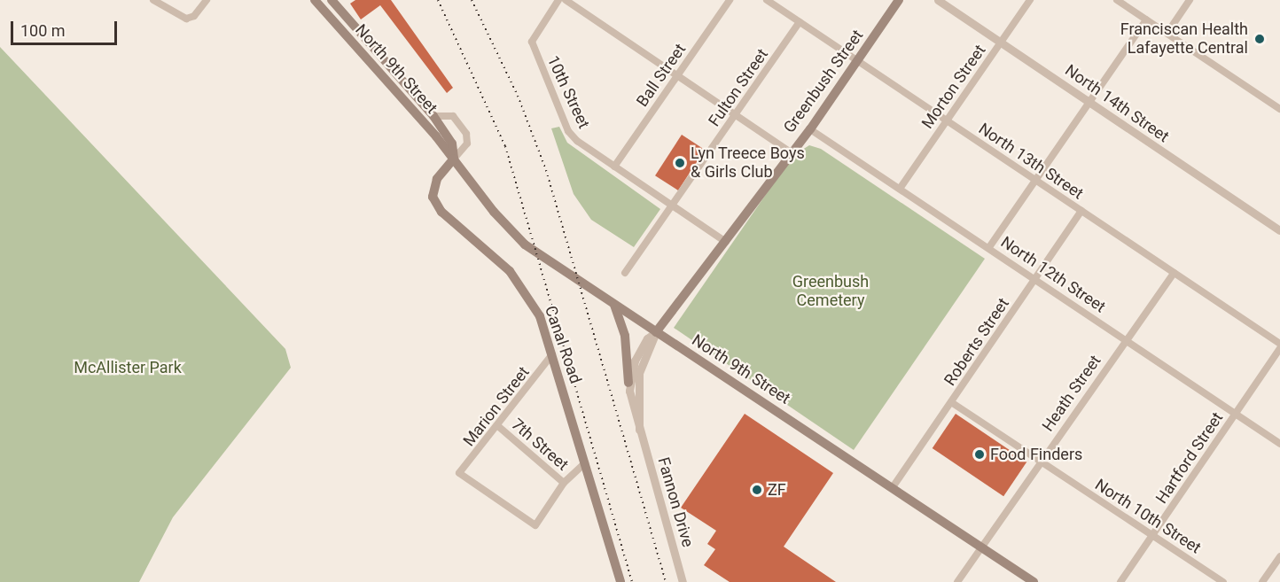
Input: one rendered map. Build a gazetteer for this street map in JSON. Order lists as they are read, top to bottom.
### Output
{
  "streets": {
    "main road": ["North 9th Street", "Greenbush Street", "Canal Road"],
    "street": [
      "Ball Street",
      "Morton Street",
      "Fulton Street",
      "10th Street",
      "North 14th Street",
      "North 13th Street",
      "North 12th Street",
      "Roberts Street",
      "Heath Street",
      "Marion Street",
      "7th Street",
      "Hartford Street",
      "Fannon Drive",
      "North 10th Street"
    ]
  },
  "crossings": [
    ["North 9th Street", "Greenbush Street"],
    ["North 9th Street", "Roberts Street"],
    ["North 9th Street", "Canal Road"],
    ["North 9th Street", "Heath Street"],
    ["North 9th Street", "Fannon Drive"],
    ["Ball Street", "10th Street"],
    ["Greenbush Street", "North 13th Street"],
    ["Greenbush Street", "North 12th Street"],
    ["Greenbush Street", "Fannon Drive"],
    ["Morton Street", "North 14th Street"],
    ["Morton Street", "North 13th Street"],
    ["Morton Street", "North 12th Street"],
    ["Fulton Street", "North 13th Street"],
    ["North 13th Street", "Roberts Street"],
    ["North 13th Street", "Heath Street"],
    ["North 12th Street", "Roberts Street"],
    ["North 12th Street", "Heath Street"],
    ["North 12th Street", "Hartford Street"],
    ["Roberts Street", "North 10th Street"],
    ["Canal Road", "Marion Street"],
    ["Heath Street", "North 10th Street"],
    ["Marion Street", "7th Street"],
    ["Hartford Street", "North 10th Street"]
  ],
  "parks": ["Greenbush Cemetery", "McAllister Park"],
  "places": [
    "Franciscan Health Lafayette Central",
    "Lyn Treece Boys & Girls Club",
    "Food Finders",
    "ZF"
  ],
  "scale_bar": "100 m"
}
